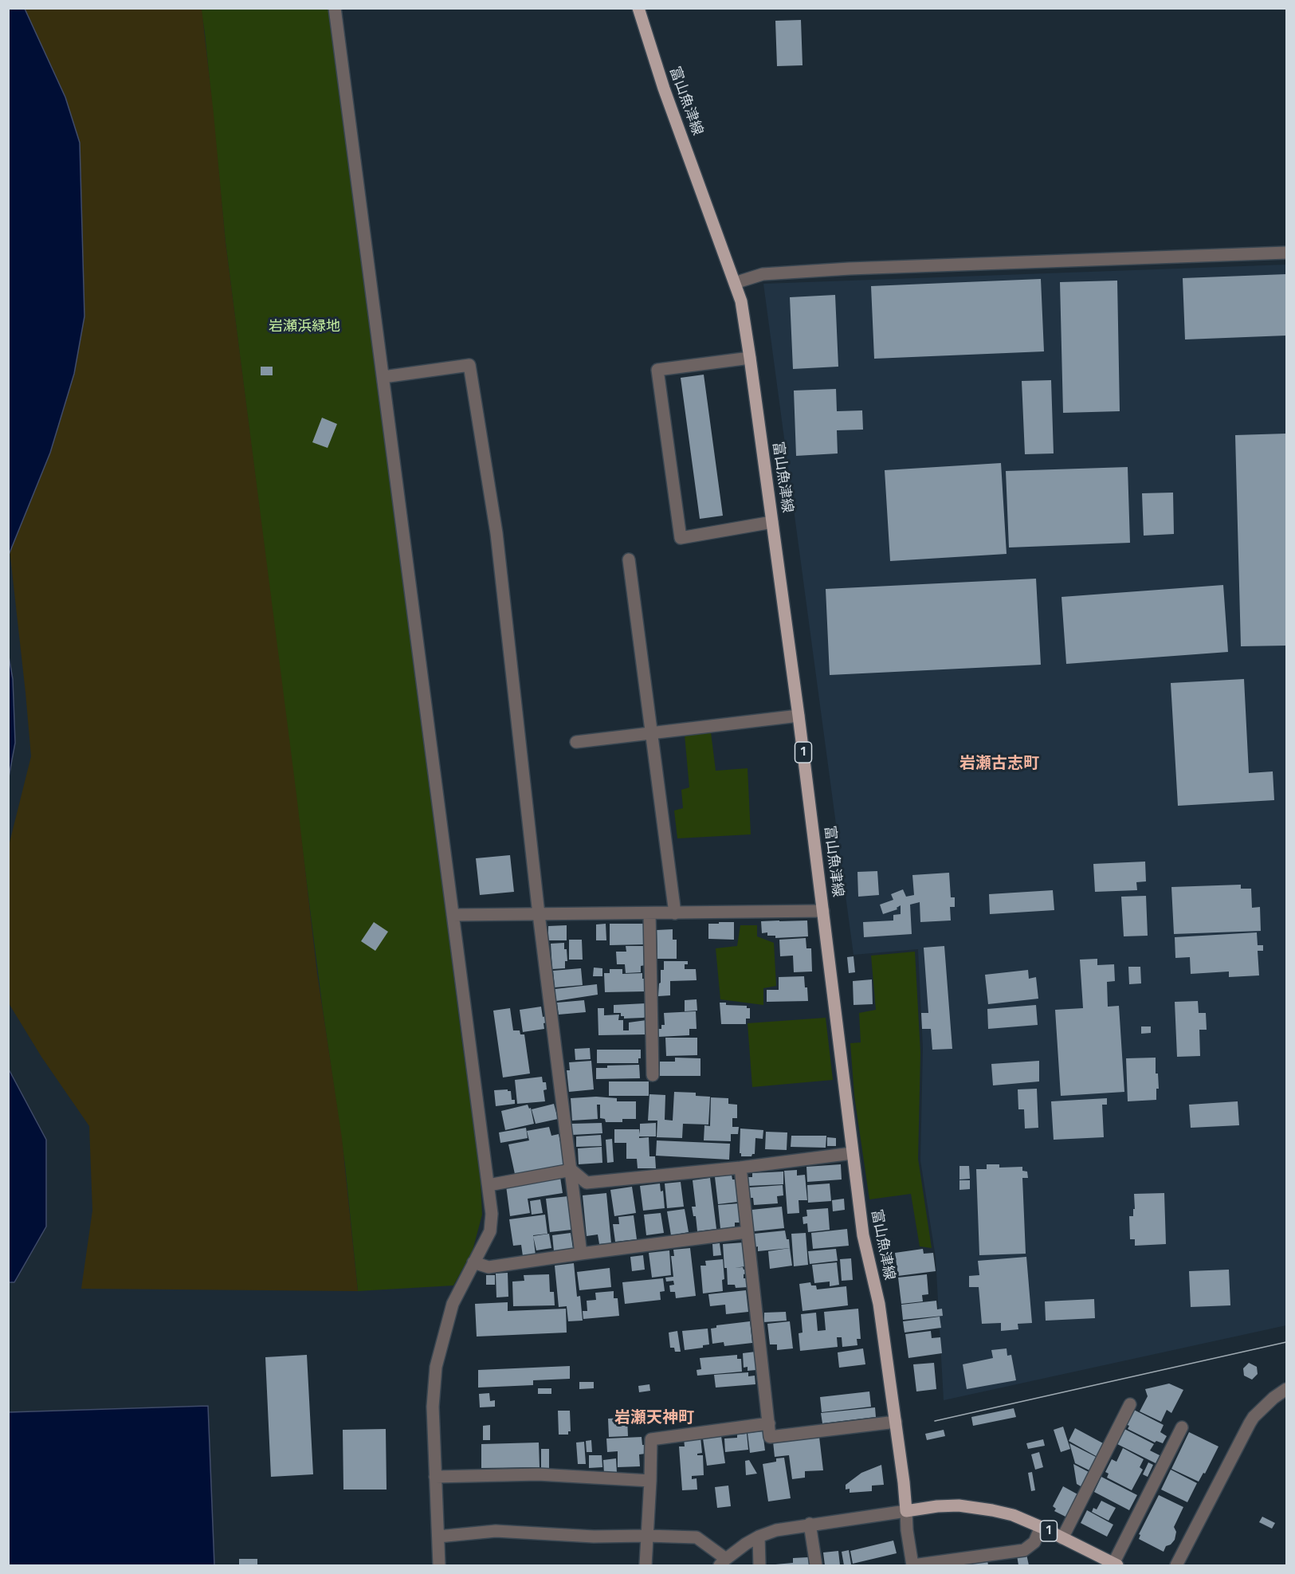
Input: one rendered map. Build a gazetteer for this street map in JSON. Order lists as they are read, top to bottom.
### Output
{
  "streets": {
    "main road": ["富山魚津線", "1"]
  },
  "crossings": [
    ["富山魚津線", "1"]
  ],
  "districts": ["岩瀬古志町", "岩瀬天神町"],
  "parks": ["岩瀬浜緑地"]
}
